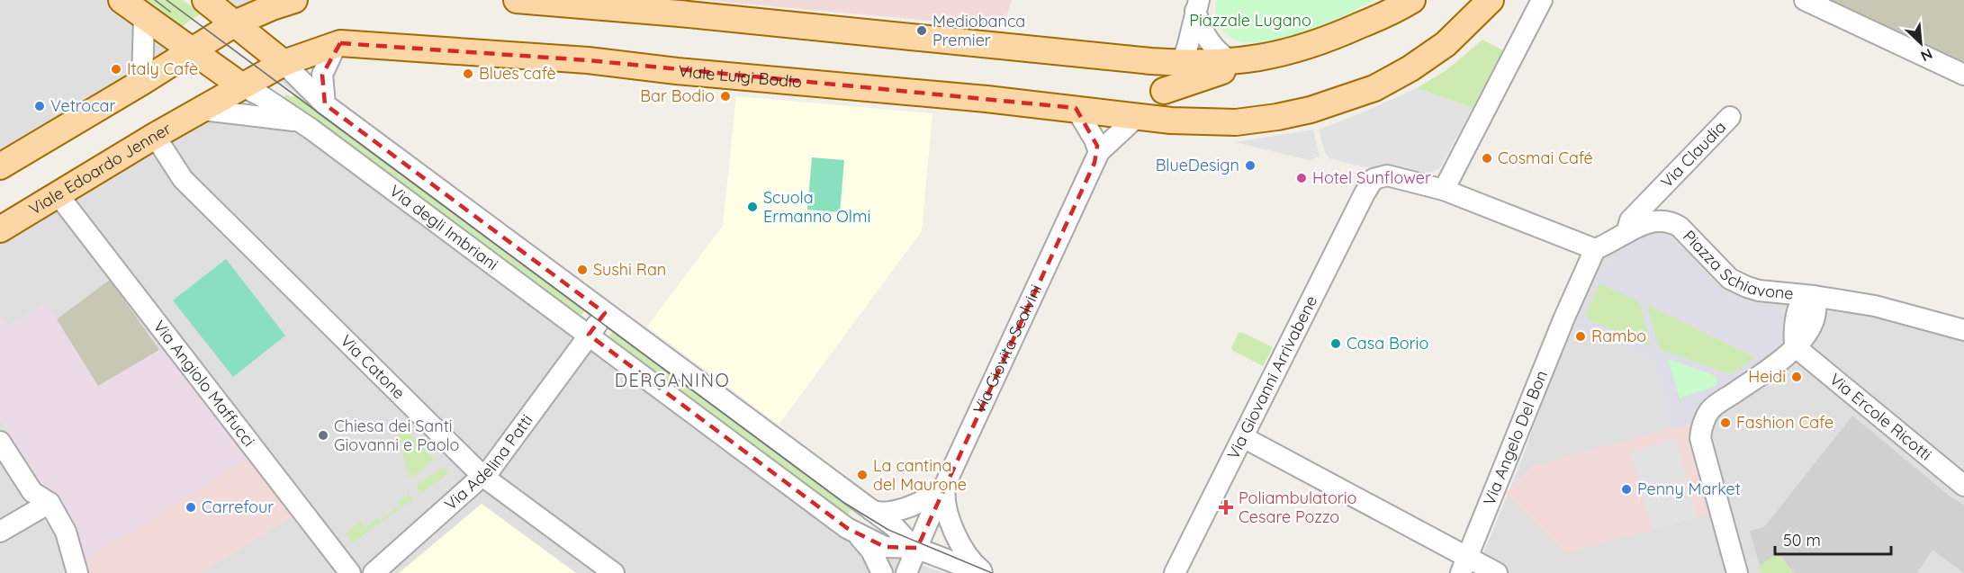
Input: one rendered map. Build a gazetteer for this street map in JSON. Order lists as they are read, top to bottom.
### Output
{
  "streets": {
    "main road": ["Viale Luigi Bodio", "Viale Edoardo Jenner"],
    "street": [
      "Via Claudia",
      "Via degli Imbriani",
      "Piazza Schiavone",
      "Via Giovita Scalvini",
      "Via Catone",
      "Via Giovanni Arrivabene",
      "Via Angiolo Maffucci",
      "Via Ercole Ricotti",
      "Via Angelo Del Bon",
      "Via Adelina Patti"
    ]
  },
  "crossings": [
    ["Viale Luigi Bodio", "Viale Edoardo Jenner"],
    ["Viale Luigi Bodio", "Via Giovita Scalvini"],
    ["Via Claudia", "Piazza Schiavone"],
    ["Viale Edoardo Jenner", "Via degli Imbriani"],
    ["Viale Edoardo Jenner", "Via Catone"],
    ["Viale Edoardo Jenner", "Via Angiolo Maffucci"],
    ["Via degli Imbriani", "Via Giovita Scalvini"],
    ["Via degli Imbriani", "Via Adelina Patti"],
    ["Piazza Schiavone", "Via Ercole Ricotti"],
    ["Piazza Schiavone", "Via Angelo Del Bon"],
    ["Via Catone", "Via Adelina Patti"]
  ],
  "districts": ["DERGANINO"],
  "parks": ["Piazzale Lugano"],
  "places": {
    "other": [
      "Mediobanca Premier",
      "Italy Cafè",
      "Blues cafè",
      "Bar Bodio",
      "Vetrocar",
      "Cosmai Café",
      "BlueDesign",
      "Hotel Sunflower",
      "Scuola Ermanno Olmi",
      "Sushi Ran",
      "Rambo",
      "Casa Borio",
      "Heidi",
      "Fashion Cafe",
      "Chiesa dei Santi Giovanni e Paolo",
      "La cantina del Maurone",
      "Penny Market",
      "Carrefour"
    ],
    "health": ["Poliambulatorio Cesare Pozzo"]
  },
  "scale_bar": "50 m",
  "north": "bottom right"
}
